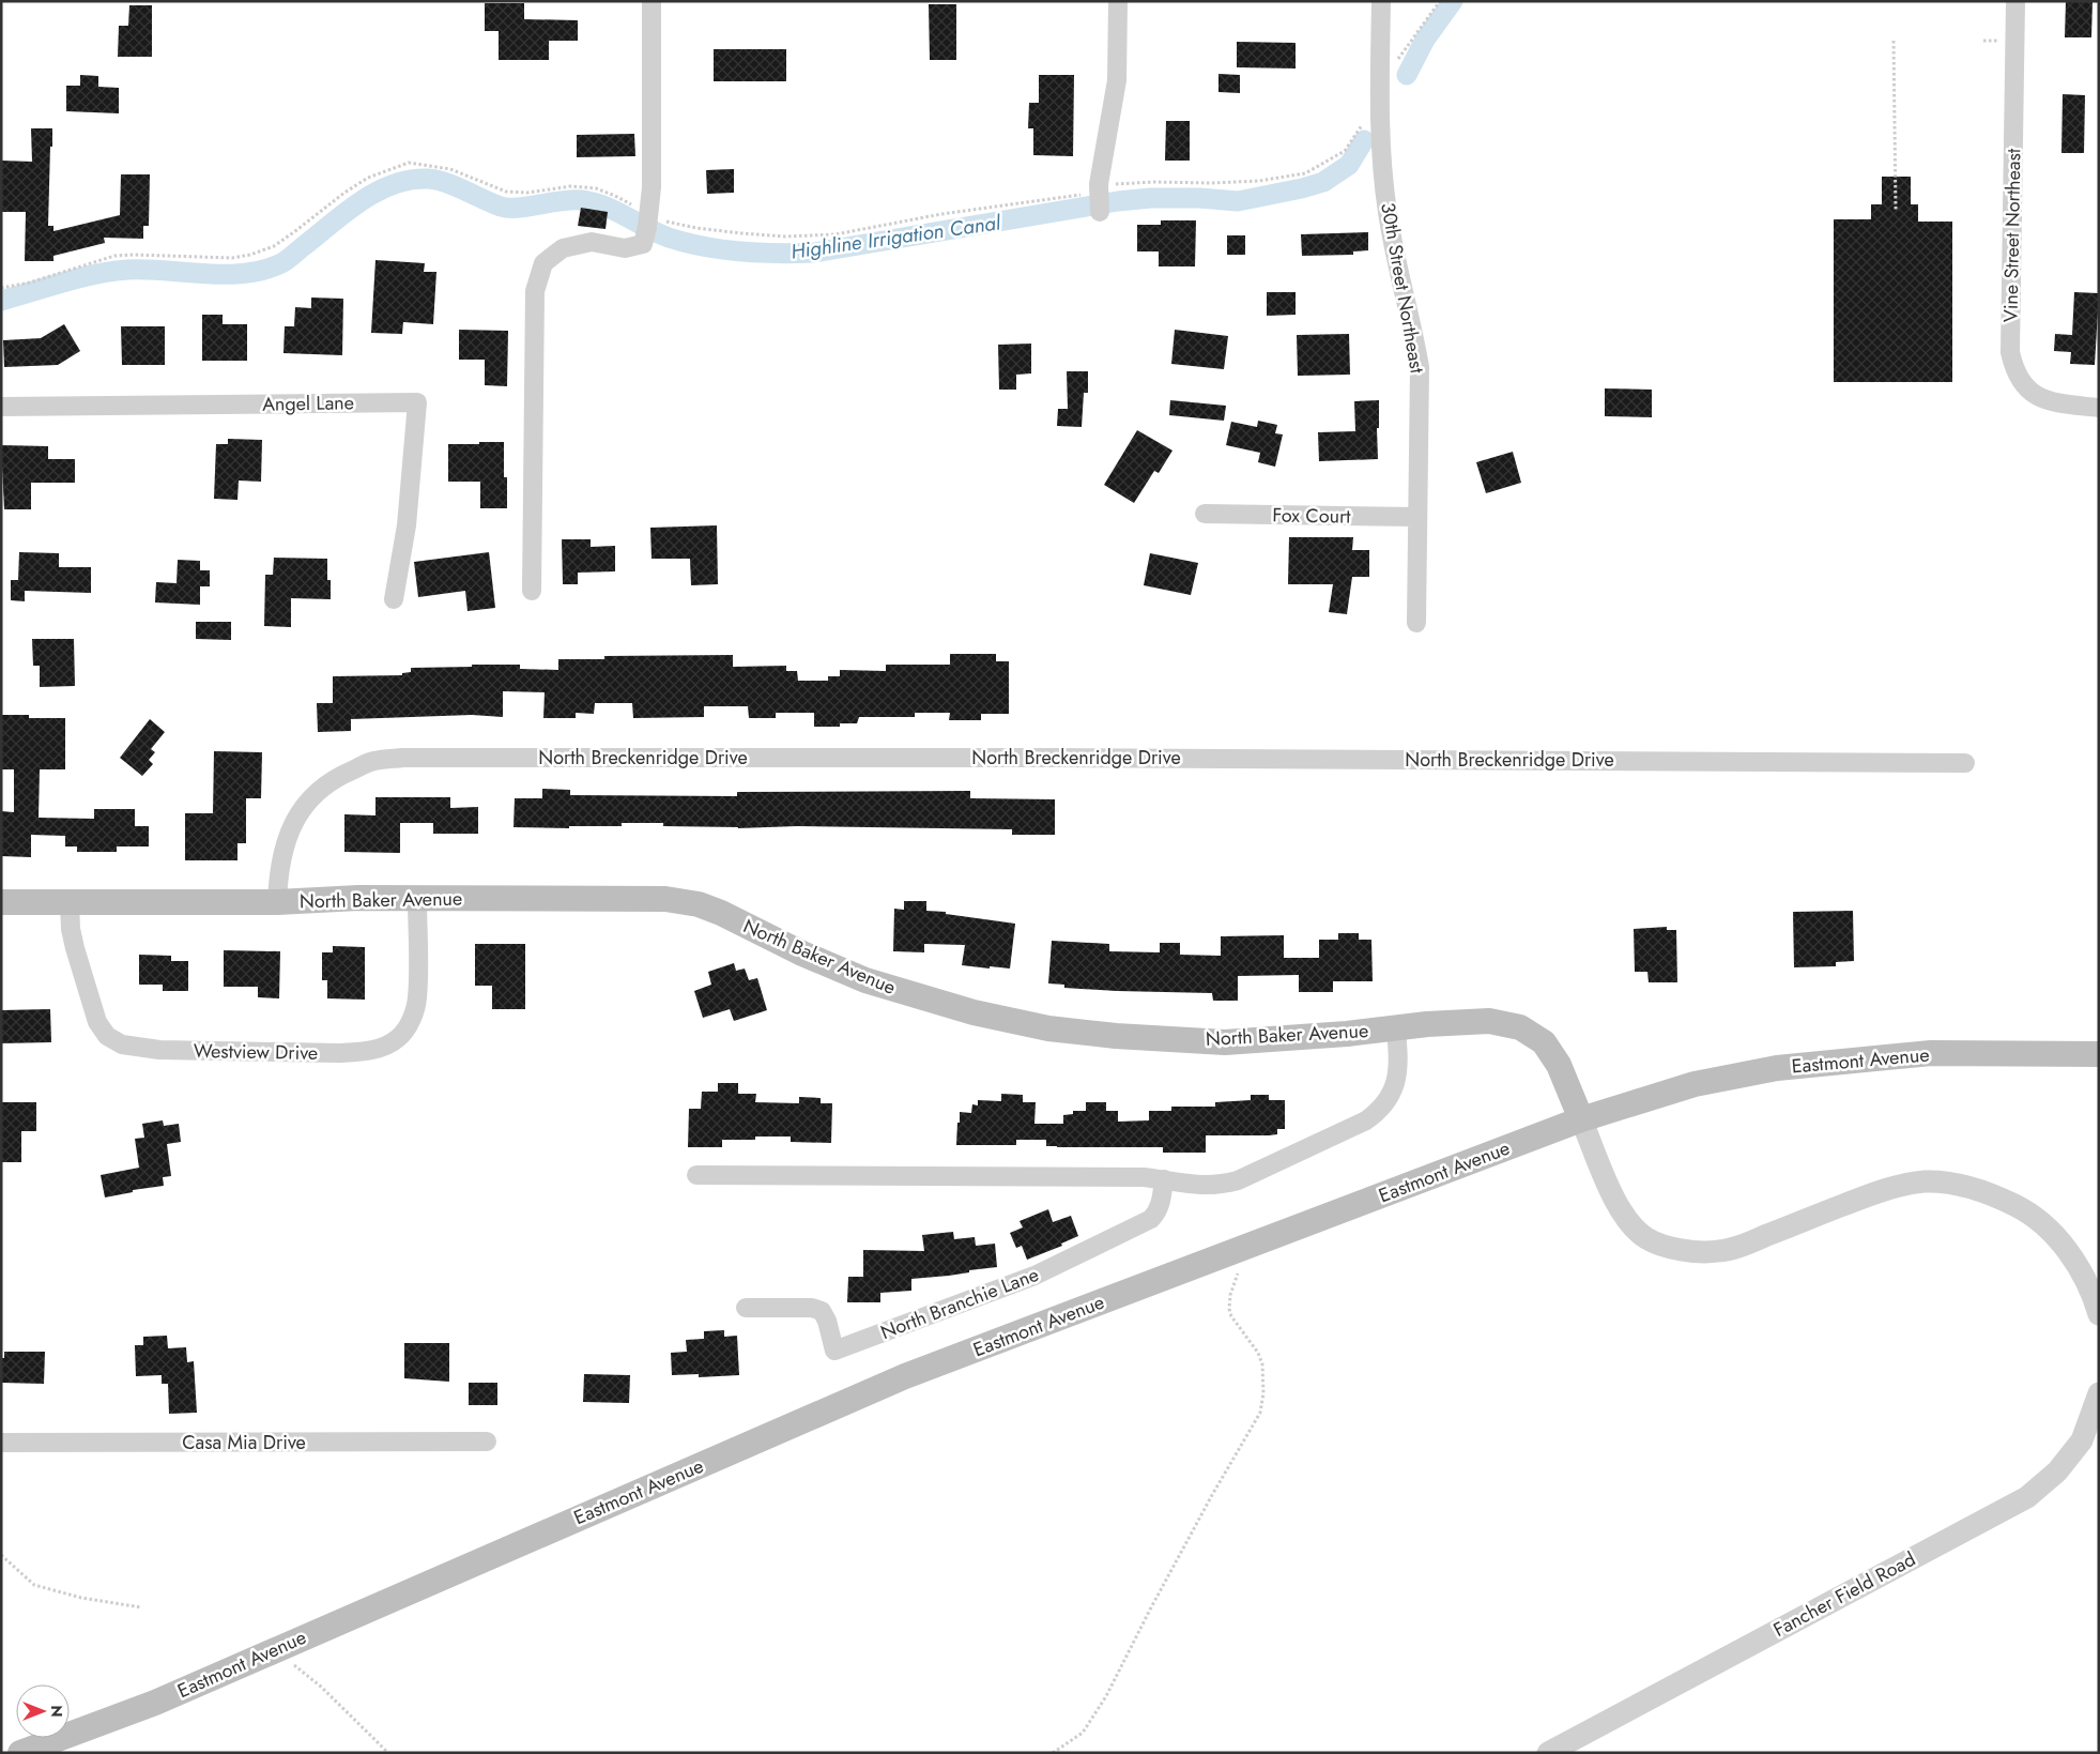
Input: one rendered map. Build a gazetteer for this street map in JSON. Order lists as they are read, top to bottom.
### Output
{
  "streets": {
    "main road": ["North Baker Avenue", "Eastmont Avenue"],
    "street": [
      "Vine Street Northeast",
      "30th Street Northeast",
      "Angel Lane",
      "Fox Court",
      "North Breckenridge Drive",
      "Westview Drive",
      "North Branchie Lane",
      "Casa Mia Drive",
      "Fancher Field Road"
    ]
  },
  "crossings": [
    ["30th Street Northeast", "Fox Court"],
    ["North Breckenridge Drive", "North Baker Avenue"],
    ["North Baker Avenue", "Westview Drive"],
    ["North Baker Avenue", "Eastmont Avenue"]
  ],
  "water": ["Highline Irrigation Canal"],
  "north": "right"
}
